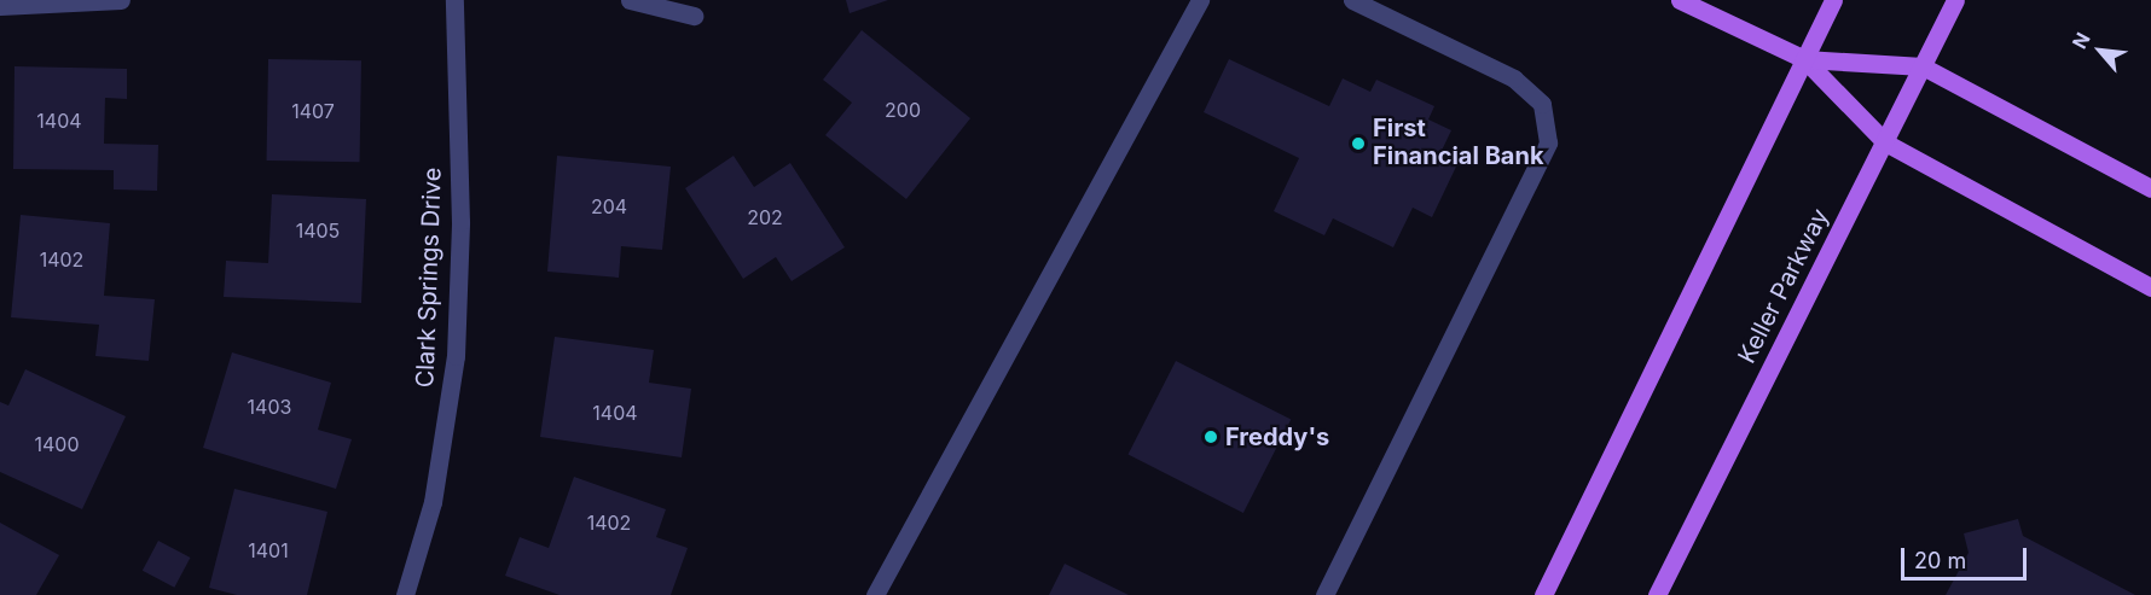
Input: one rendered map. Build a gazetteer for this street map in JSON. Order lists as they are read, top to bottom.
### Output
{
  "streets": {
    "main road": ["Keller Parkway"],
    "street": ["Clark Springs Drive"]
  },
  "places": ["First Financial Bank", "Freddy's"],
  "house_numbers": [
    "200",
    "1407",
    "1404",
    "204",
    "202",
    "1405",
    "1402",
    "1403",
    "1404",
    "1400",
    "1402",
    "1401"
  ],
  "scale_bar": "20 m",
  "north": "top left"
}
